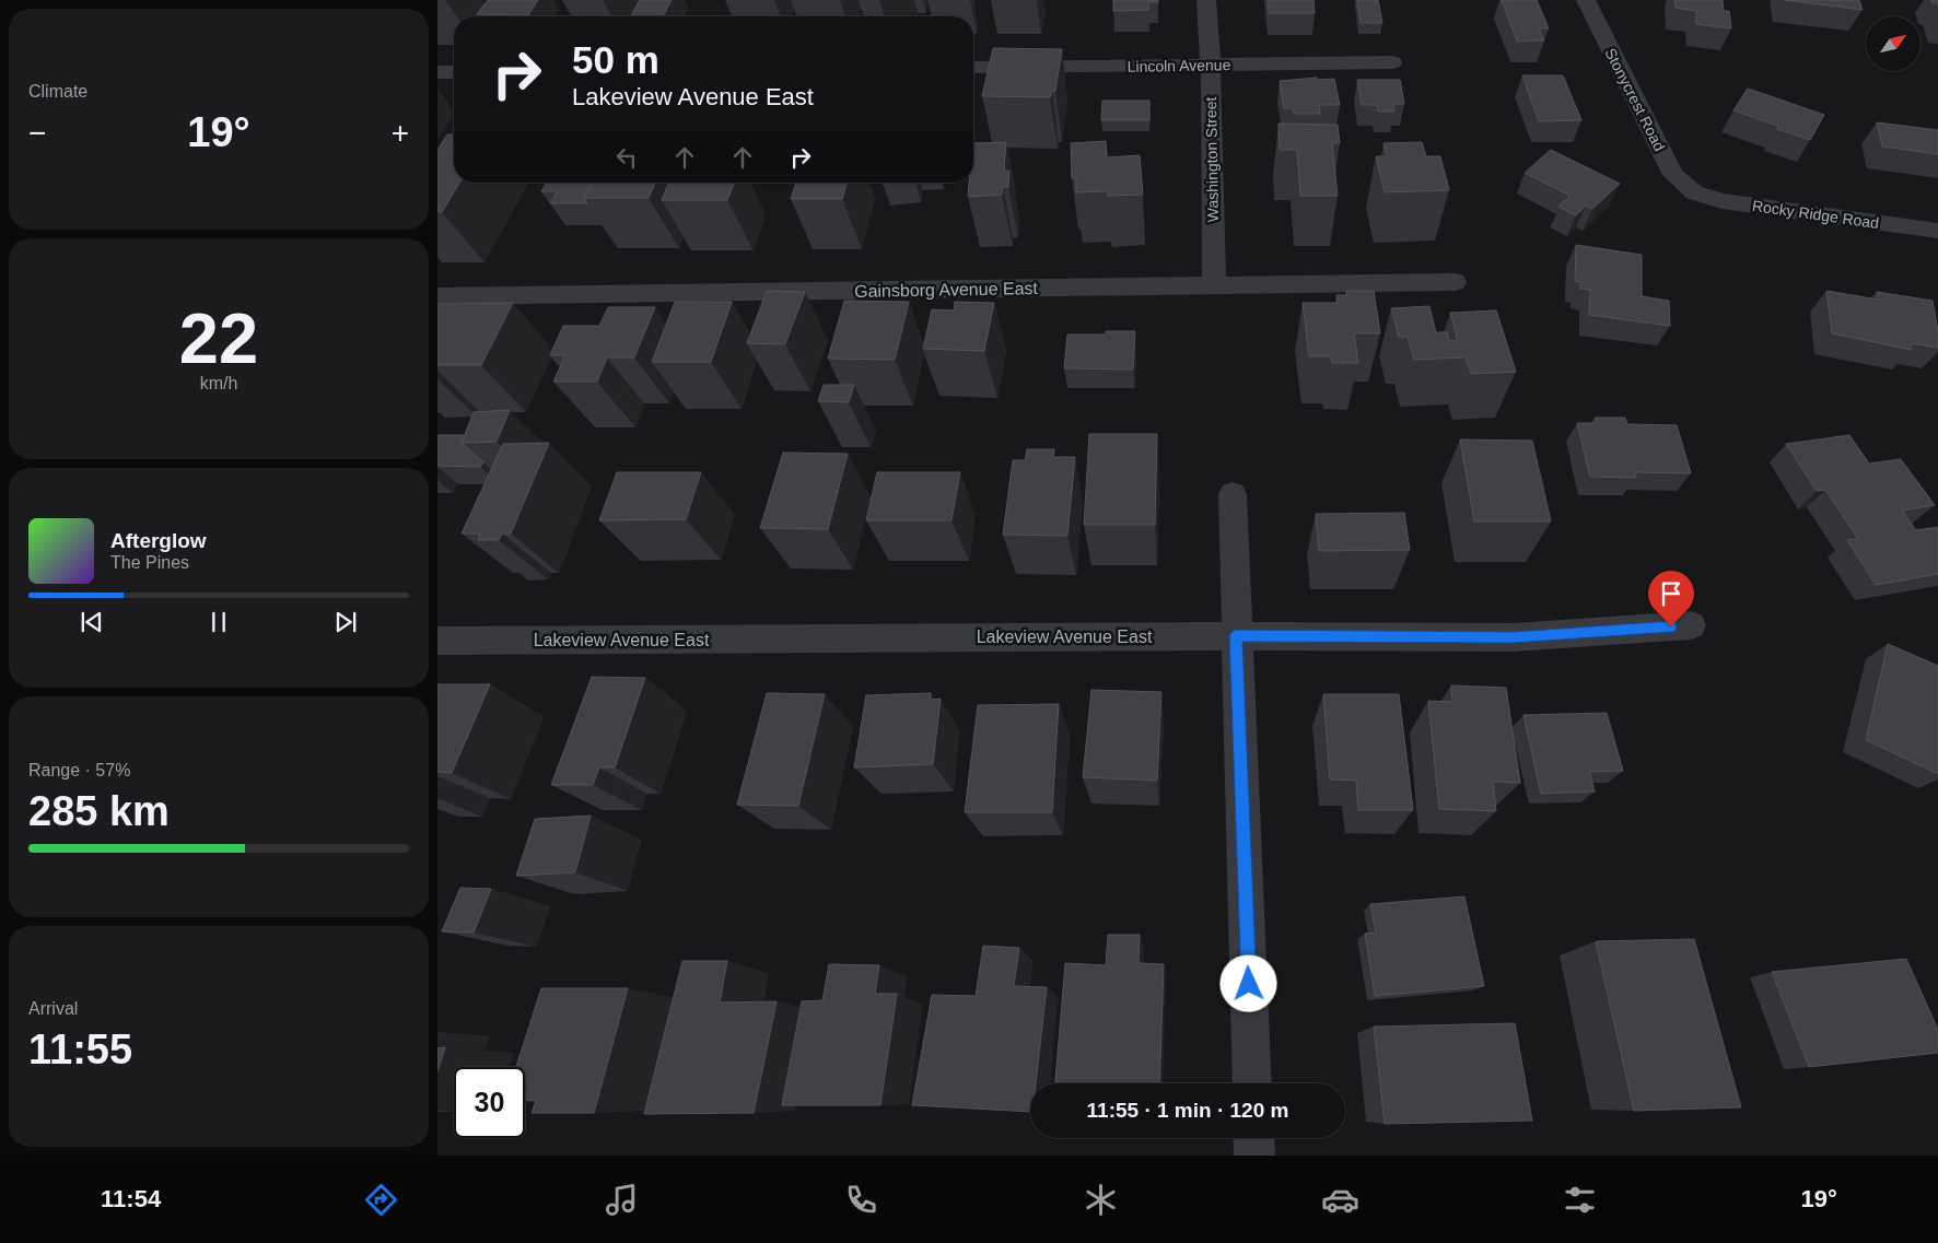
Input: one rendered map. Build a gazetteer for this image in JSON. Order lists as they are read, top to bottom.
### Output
{
  "streets": {
    "street": [
      "Lincoln Avenue",
      "Stonycrest Road",
      "Washington Street",
      "Rocky Ridge Road",
      "Gainsborg Avenue East",
      "Lakeview Avenue East"
    ]
  },
  "crossings": [
    ["Lincoln Avenue", "Washington Street"],
    ["Stonycrest Road", "Rocky Ridge Road"],
    ["Washington Street", "Gainsborg Avenue East"]
  ],
  "north": "top right",
  "page": {
    "tile": [
      "Climate",
      ["22", "km/h"],
      ["Range · 57%", "285 km"],
      ["Arrival", "11:55"]
    ],
    "turn": ["50 m", "Lakeview Avenue East"],
    "heat": ["−", "19°", "+"],
    "song": ["Afterglow", "The Pines"],
    "limit": "30",
    "trip": "11:55 · 1 min · 120 m",
    "tabs": ["11:54", "19°"]
  }
}
